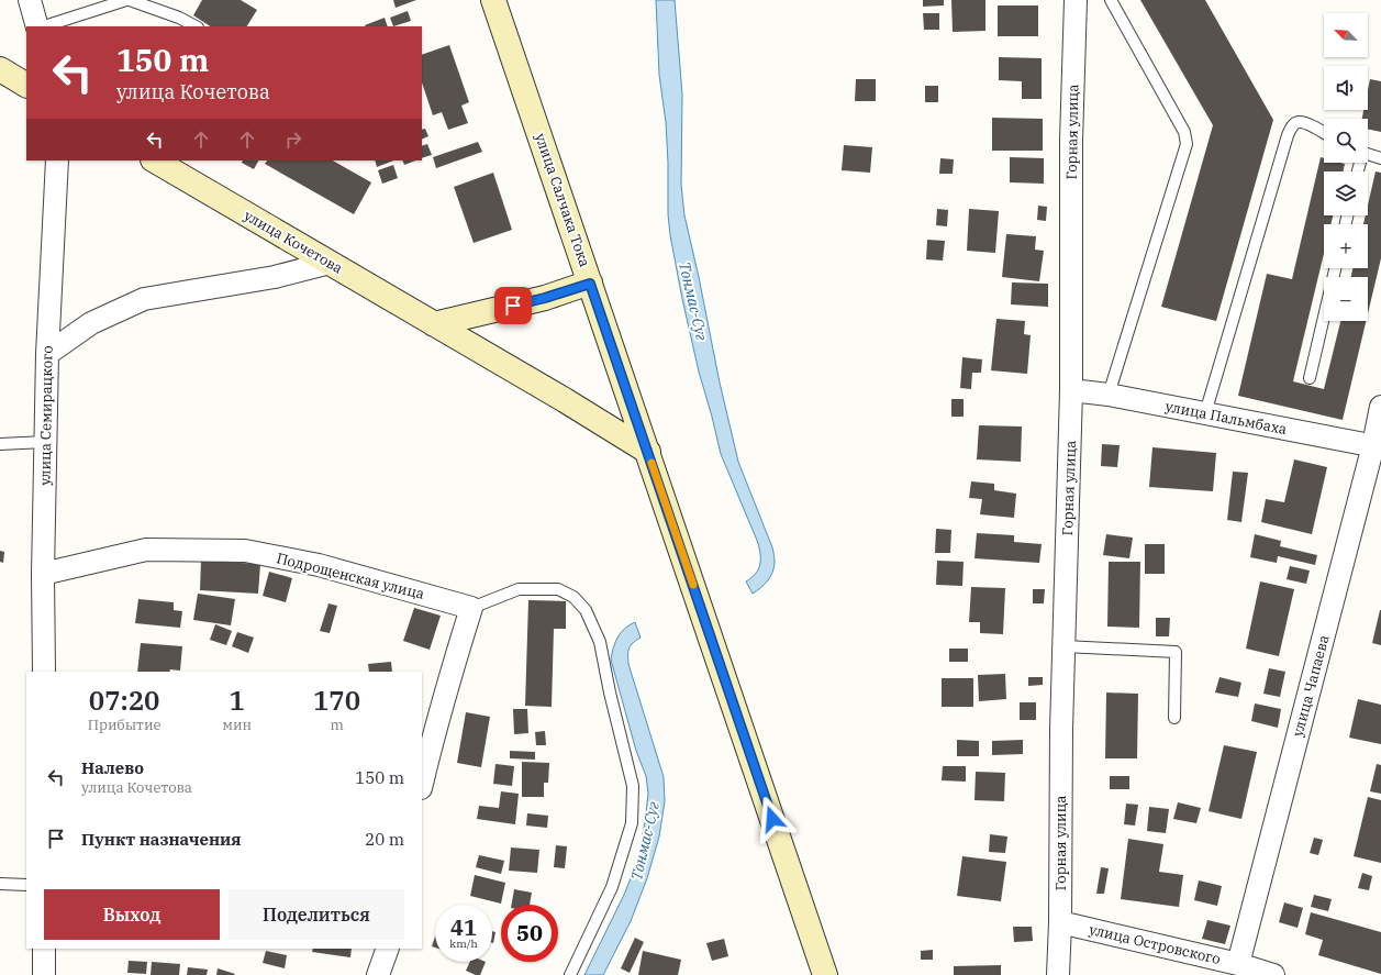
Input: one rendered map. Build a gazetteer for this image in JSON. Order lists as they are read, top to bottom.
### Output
{
  "streets": {
    "main road": ["улица Салчака Тока", "улица Кочетова"],
    "street": [
      "Горная улица",
      "улица Семирацкого",
      "улица Пальмбаха",
      "Подрощенская улица",
      "улица Чапаева",
      "улица Островского"
    ]
  },
  "crossings": [
    ["Горная улица", "улица Пальмбаха"],
    ["Горная улица", "улица Островского"],
    ["улица Салчака Тока", "улица Кочетова"],
    ["улица Семирацкого", "Подрощенская улица"],
    ["улица Пальмбаха", "улица Чапаева"],
    ["улица Чапаева", "улица Островского"]
  ],
  "water": ["Тонмас-Суг"],
  "north": "top left",
  "page": {
    "map_buttons": ["+", "−"],
    "turn": ["150 m", "улица Кочетова"],
    "eta": [
      "07:20",
      "Прибытие",
      "1",
      "мин",
      "170",
      "m"
    ],
    "list": [
      {
        "name": "Налево",
        "note": "улица Кочетова",
        "value": "150 m"
      },
      {
        "name": "Пункт назначения",
        "value": "20 m"
      }
    ],
    "buttons": ["Выход", "Поделиться"],
    "speed": "41 km/h",
    "limit": "50"
  }
}
